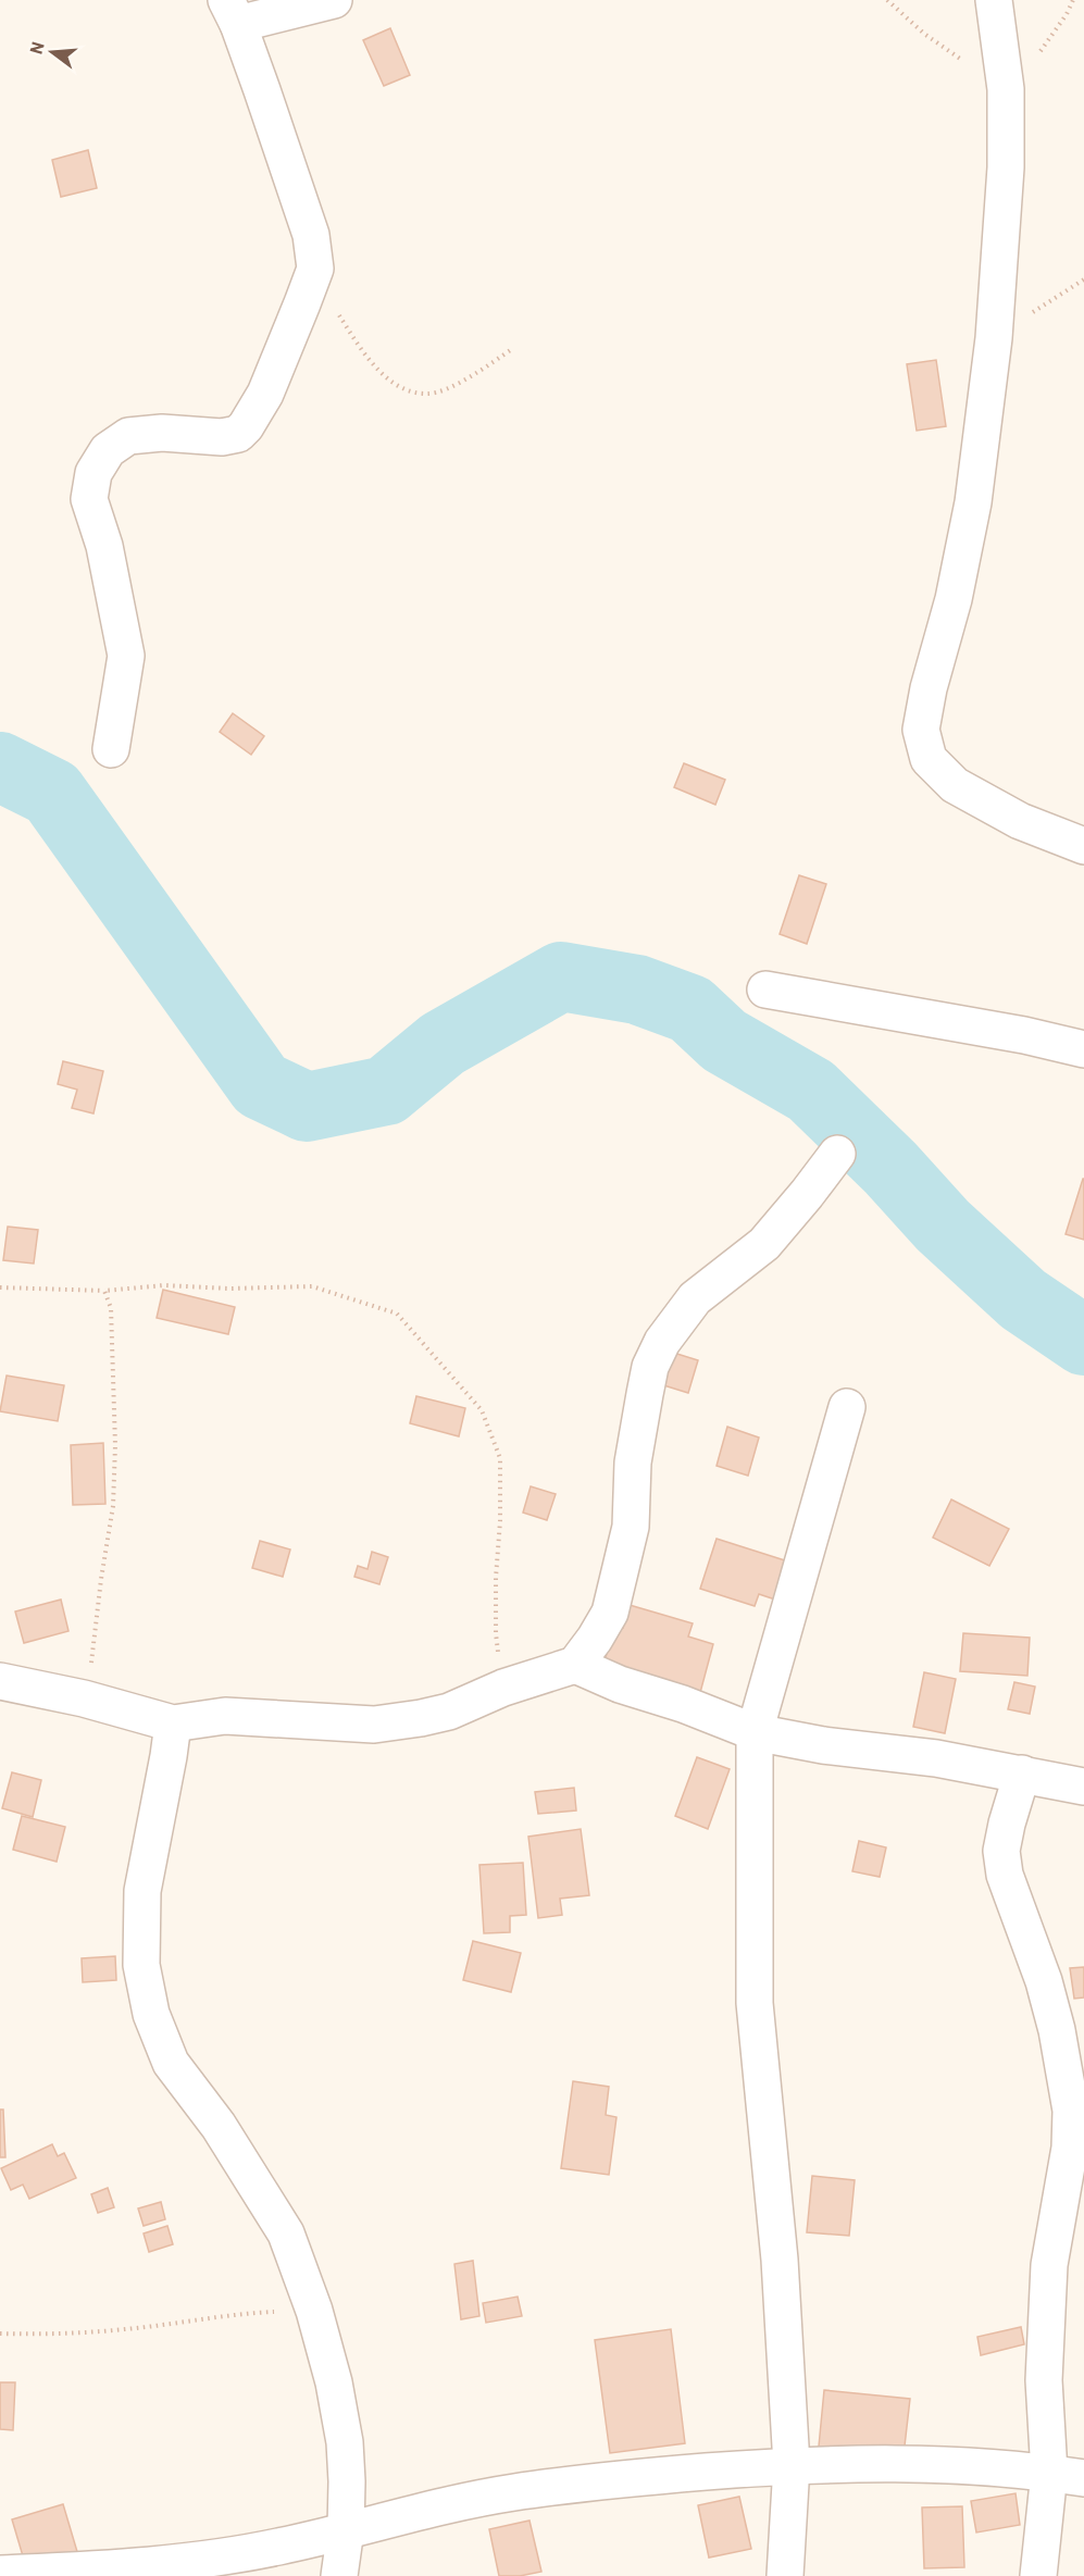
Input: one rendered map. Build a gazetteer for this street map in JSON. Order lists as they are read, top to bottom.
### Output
{
  "north": "left"
}
